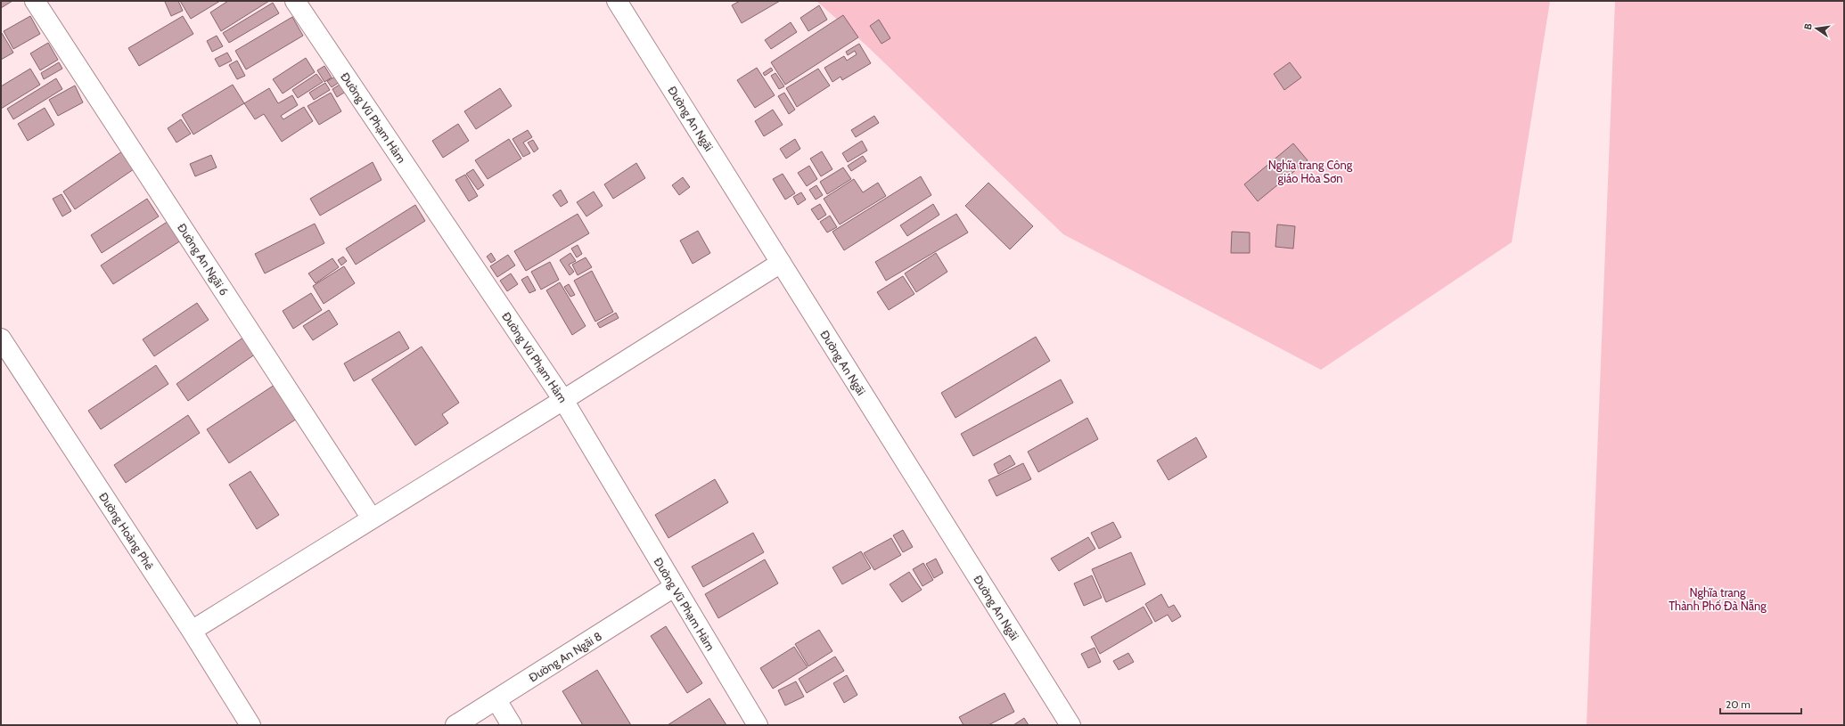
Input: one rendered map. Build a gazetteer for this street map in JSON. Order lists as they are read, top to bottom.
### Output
{
  "streets": {
    "street": [
      "Đường Vũ Phạm Hàm",
      "Đường An Ngãi",
      "Đường An Ngãi 6",
      "Đường Hoàng Phê",
      "Đường An Ngãi 8"
    ]
  },
  "crossings": [
    ["Đường Vũ Phạm Hàm", "Đường An Ngãi 8"]
  ],
  "parks": ["Nghĩa trang Công giáo Hòa Sơn", "Nghĩa trang Thành Phố Đà Nẵng"],
  "scale_bar": "20 m",
  "north": "left"
}
